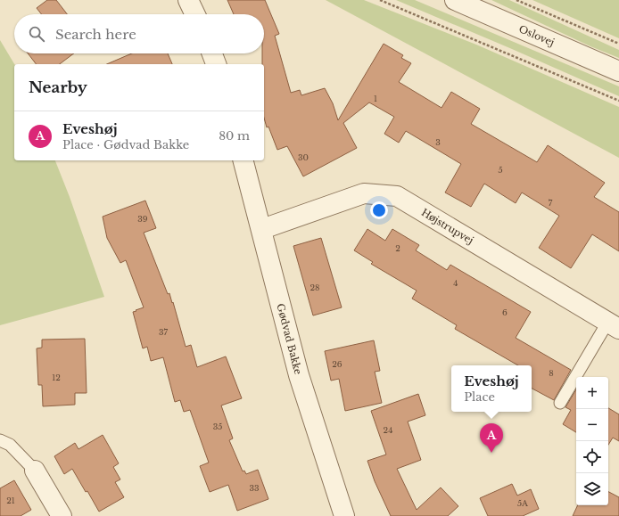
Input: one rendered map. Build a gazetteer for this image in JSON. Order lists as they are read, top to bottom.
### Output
{
  "streets": {
    "street": ["Oslovej", "Højstrupvej", "Gødvad Bakke"]
  },
  "crossings": [
    ["Højstrupvej", "Gødvad Bakke"]
  ],
  "house_numbers": [
    "1",
    "3",
    "30",
    "5",
    "7",
    "39",
    "2",
    "4",
    "28",
    "6",
    "37",
    "26",
    "8",
    "12",
    "35",
    "24",
    "33",
    "21",
    "5A"
  ],
  "page": {
    "search": "Search here",
    "heading": "Nearby",
    "list": [
      {
        "mark": "A",
        "name": "Eveshøj",
        "note": "Place · Gødvad Bakke",
        "value": "80 m"
      }
    ],
    "popup": ["Eveshøj", "Place"],
    "map_buttons": ["+", "−"],
    "pins": "A"
  }
}
